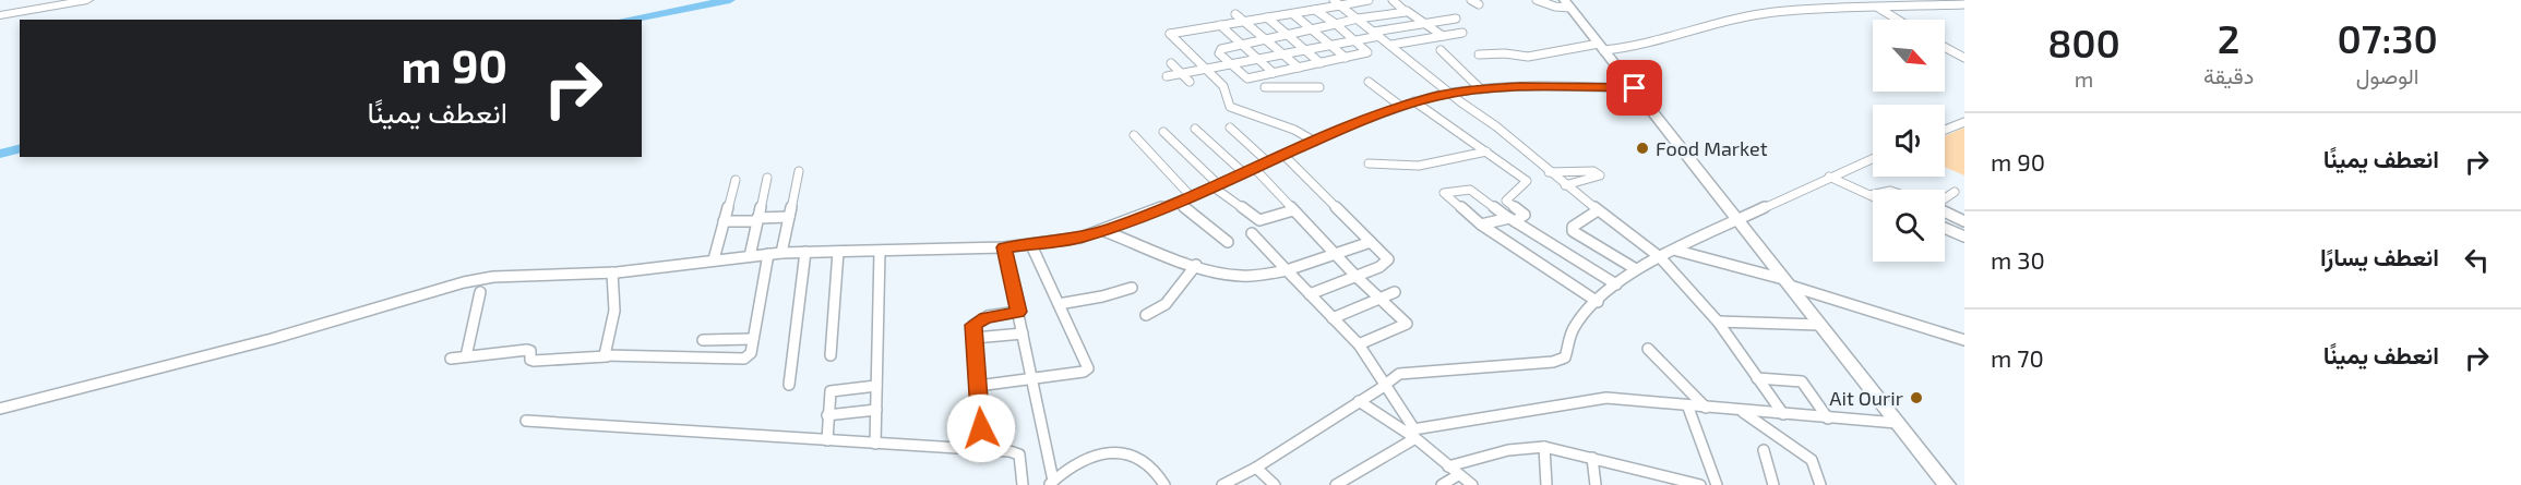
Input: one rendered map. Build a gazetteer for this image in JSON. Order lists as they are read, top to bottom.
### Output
{
  "places": ["Food Market", "Ait Ourir"],
  "north": "bottom right",
  "page": {
    "eta": [
      "07:30",
      "الوصول",
      "2",
      "دقيقة",
      "800",
      "m"
    ],
    "turn": ["90 m", "انعطف يمينًا"],
    "list": [
      {
        "name": "انعطف يمينًا",
        "value": "90 m"
      },
      {
        "name": "انعطف يسارًا",
        "value": "30 m"
      },
      {
        "name": "انعطف يمينًا",
        "value": "70 m"
      }
    ]
  }
}
